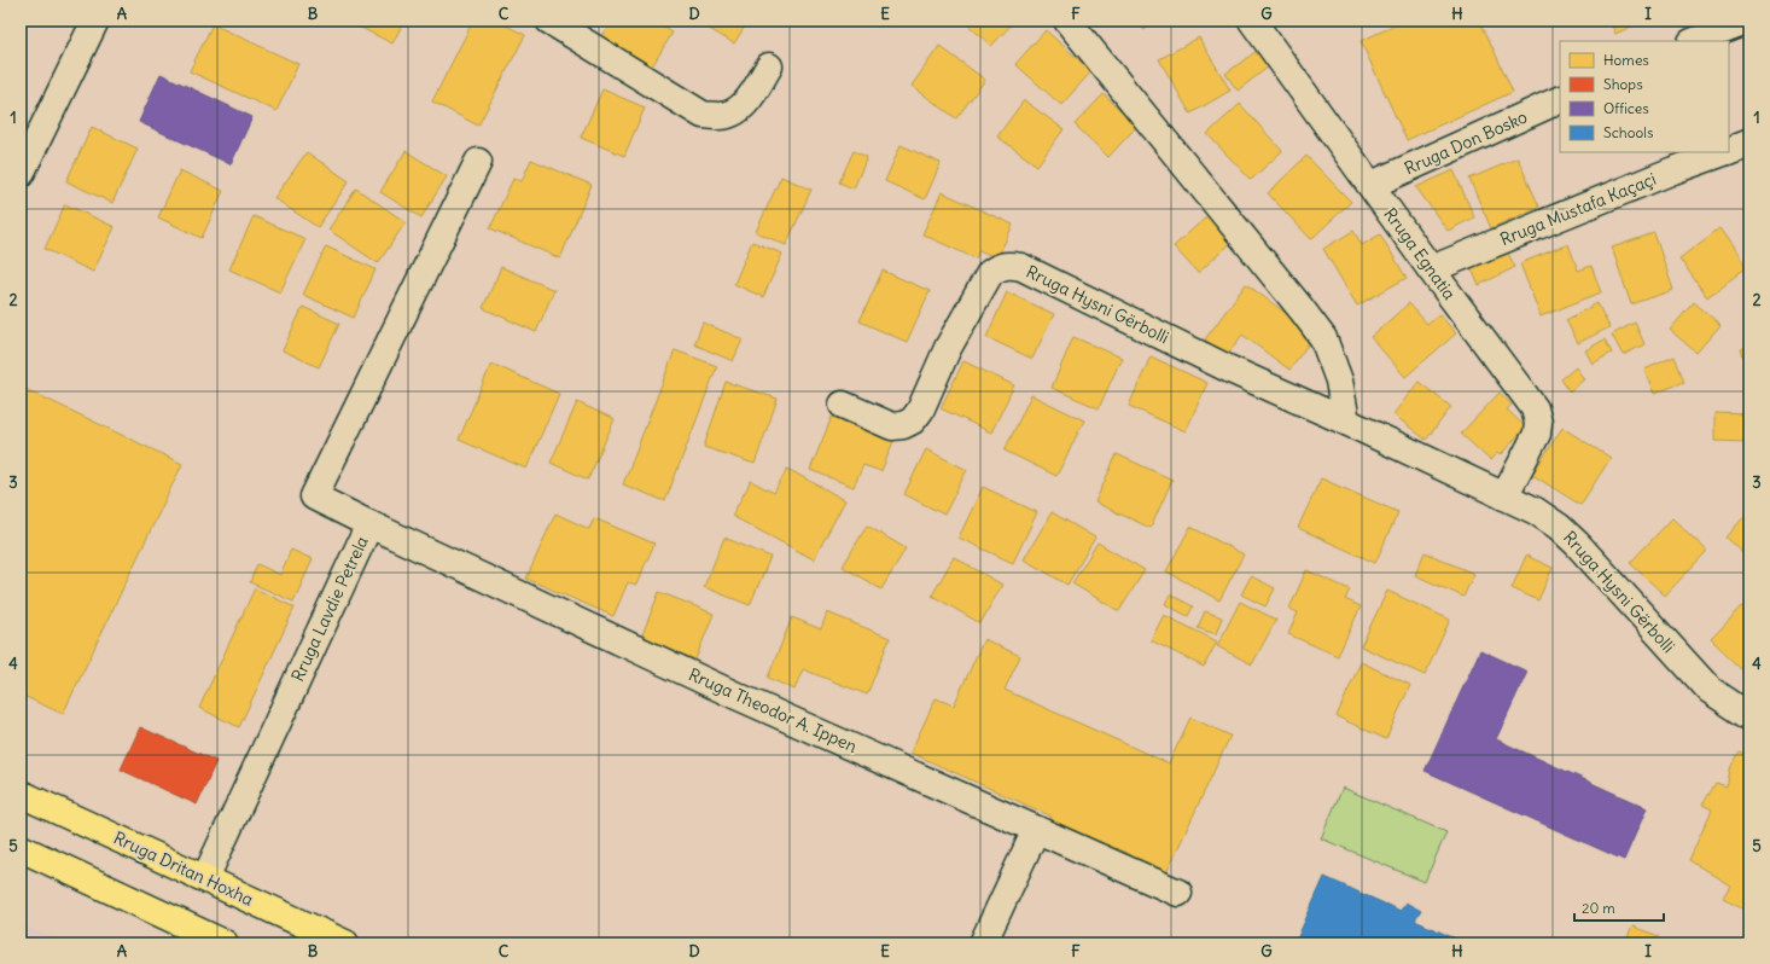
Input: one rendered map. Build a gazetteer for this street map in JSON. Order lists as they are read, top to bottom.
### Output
{
  "streets": {
    "main road": ["Rruga Dritan Hoxha"],
    "street": [
      "Rruga Don Bosko",
      "Rruga Mustafa Kaçaçi",
      "Rruga Egnatia",
      "Rruga Hysni Gërbolli",
      "Rruga Lavdie Petrela",
      "Rruga Theodor A. Ippen"
    ]
  },
  "crossings": [
    ["Rruga Don Bosko", "Rruga Egnatia"],
    ["Rruga Mustafa Kaçaçi", "Rruga Egnatia"],
    ["Rruga Egnatia", "Rruga Hysni Gërbolli"],
    ["Rruga Lavdie Petrela", "Rruga Theodor A. Ippen"],
    ["Rruga Lavdie Petrela", "Rruga Dritan Hoxha"]
  ],
  "legend": [
    "Homes",
    "Shops",
    "Offices",
    "Schools"
  ],
  "scale_bar": "20 m",
  "grid": {
    "columns": [
      "A",
      "B",
      "C",
      "D",
      "E",
      "F",
      "G",
      "H",
      "I"
    ],
    "rows": [
      "1",
      "2",
      "3",
      "4",
      "5"
    ]
  }
}
